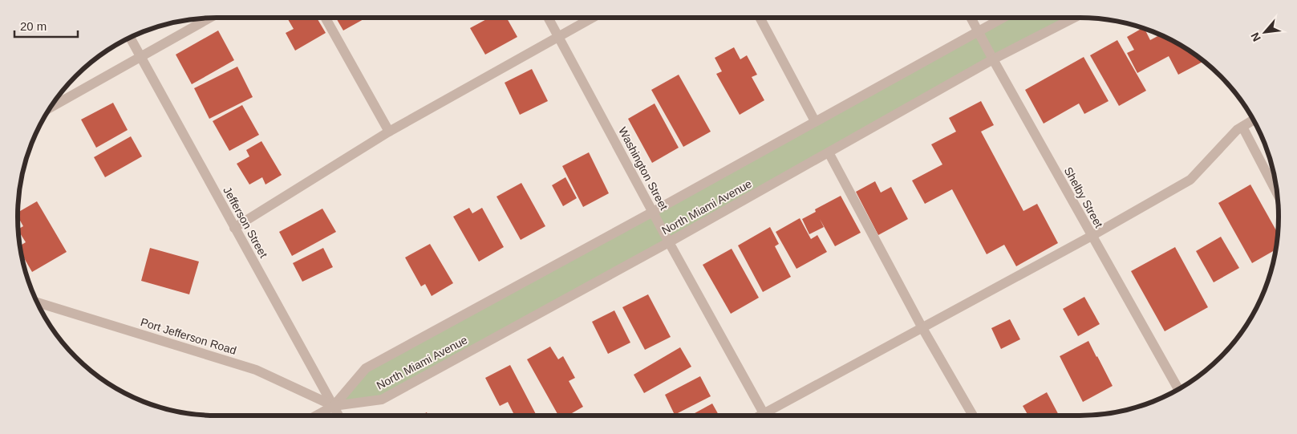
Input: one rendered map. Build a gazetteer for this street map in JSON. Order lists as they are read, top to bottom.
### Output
{
  "streets": {
    "street": [
      "Washington Street",
      "Shelby Street",
      "North Miami Avenue",
      "Jefferson Street",
      "Port Jefferson Road"
    ]
  },
  "crossings": [
    ["Washington Street", "North Miami Avenue"],
    ["Shelby Street", "North Miami Avenue"],
    ["North Miami Avenue", "Jefferson Street"],
    ["North Miami Avenue", "Port Jefferson Road"],
    ["Jefferson Street", "Port Jefferson Road"]
  ],
  "scale_bar": "20 m",
  "north": "bottom left"
}
